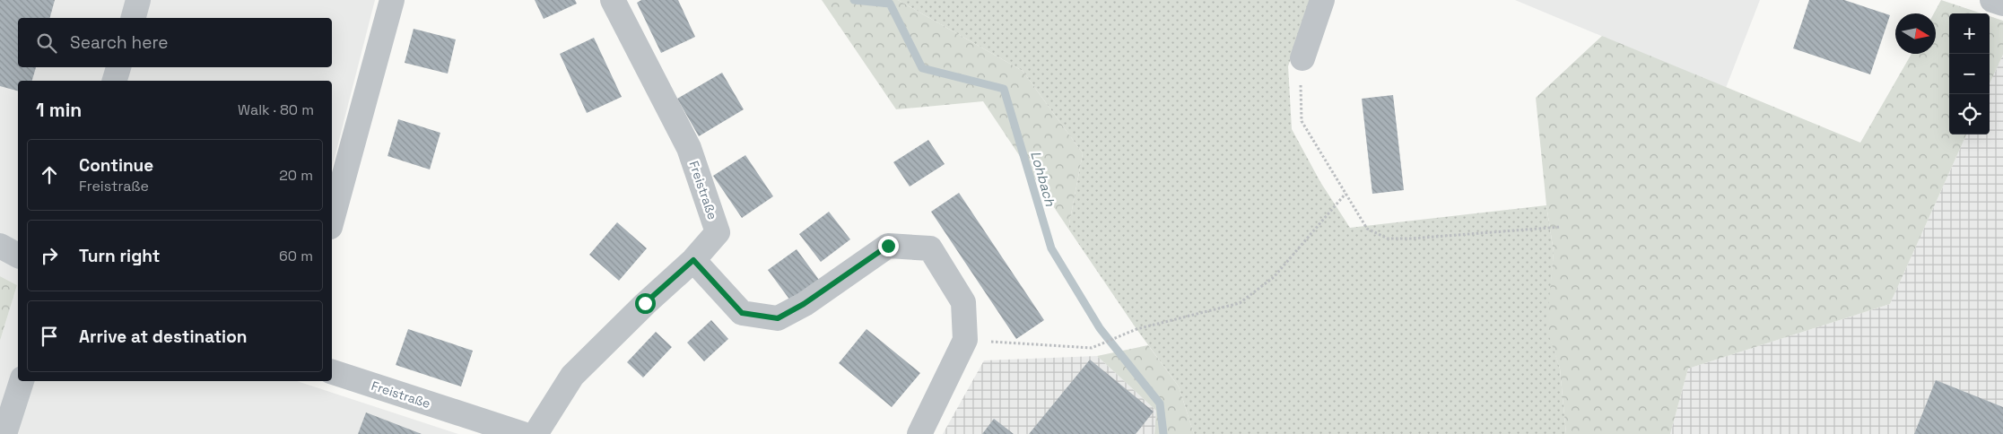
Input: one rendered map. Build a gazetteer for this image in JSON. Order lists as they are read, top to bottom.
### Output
{
  "streets": {
    "street": ["Freistraße"]
  },
  "water": ["Lohbach"],
  "north": "right",
  "page": {
    "map_buttons": ["+", "−"],
    "search": "Search here",
    "heading": ["1 min", "Walk · 80 m"],
    "list": [
      ["Continue", "Freistraße", "20 m"],
      ["Turn right", "60 m"],
      "Arrive at destination"
    ]
  }
}
